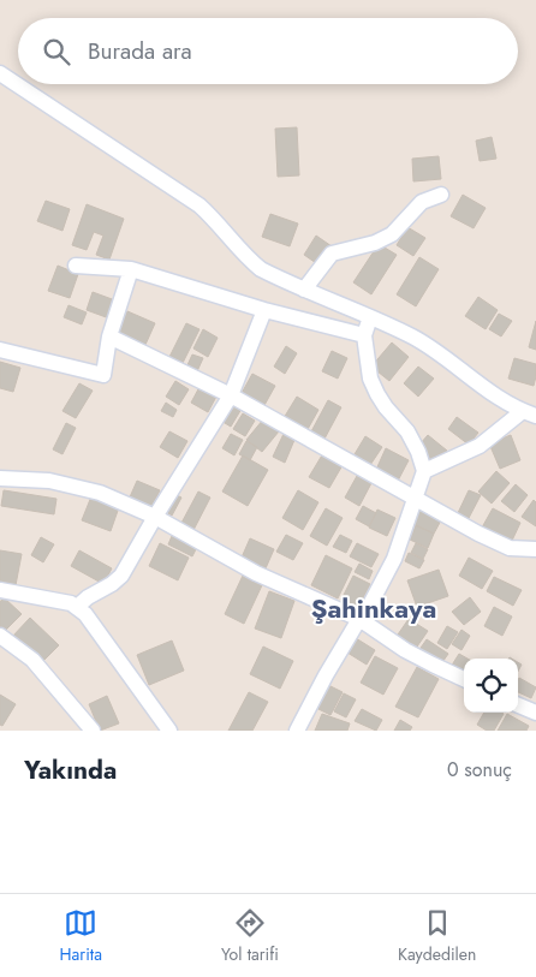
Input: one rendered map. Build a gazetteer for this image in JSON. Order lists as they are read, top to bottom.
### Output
{
  "districts": ["Şahinkaya"],
  "page": {
    "search": "Burada ara",
    "heading": ["Yakında", "0 sonuç"],
    "nav": ["Harita", "Yol tarifi", "Kaydedilen"]
  }
}
